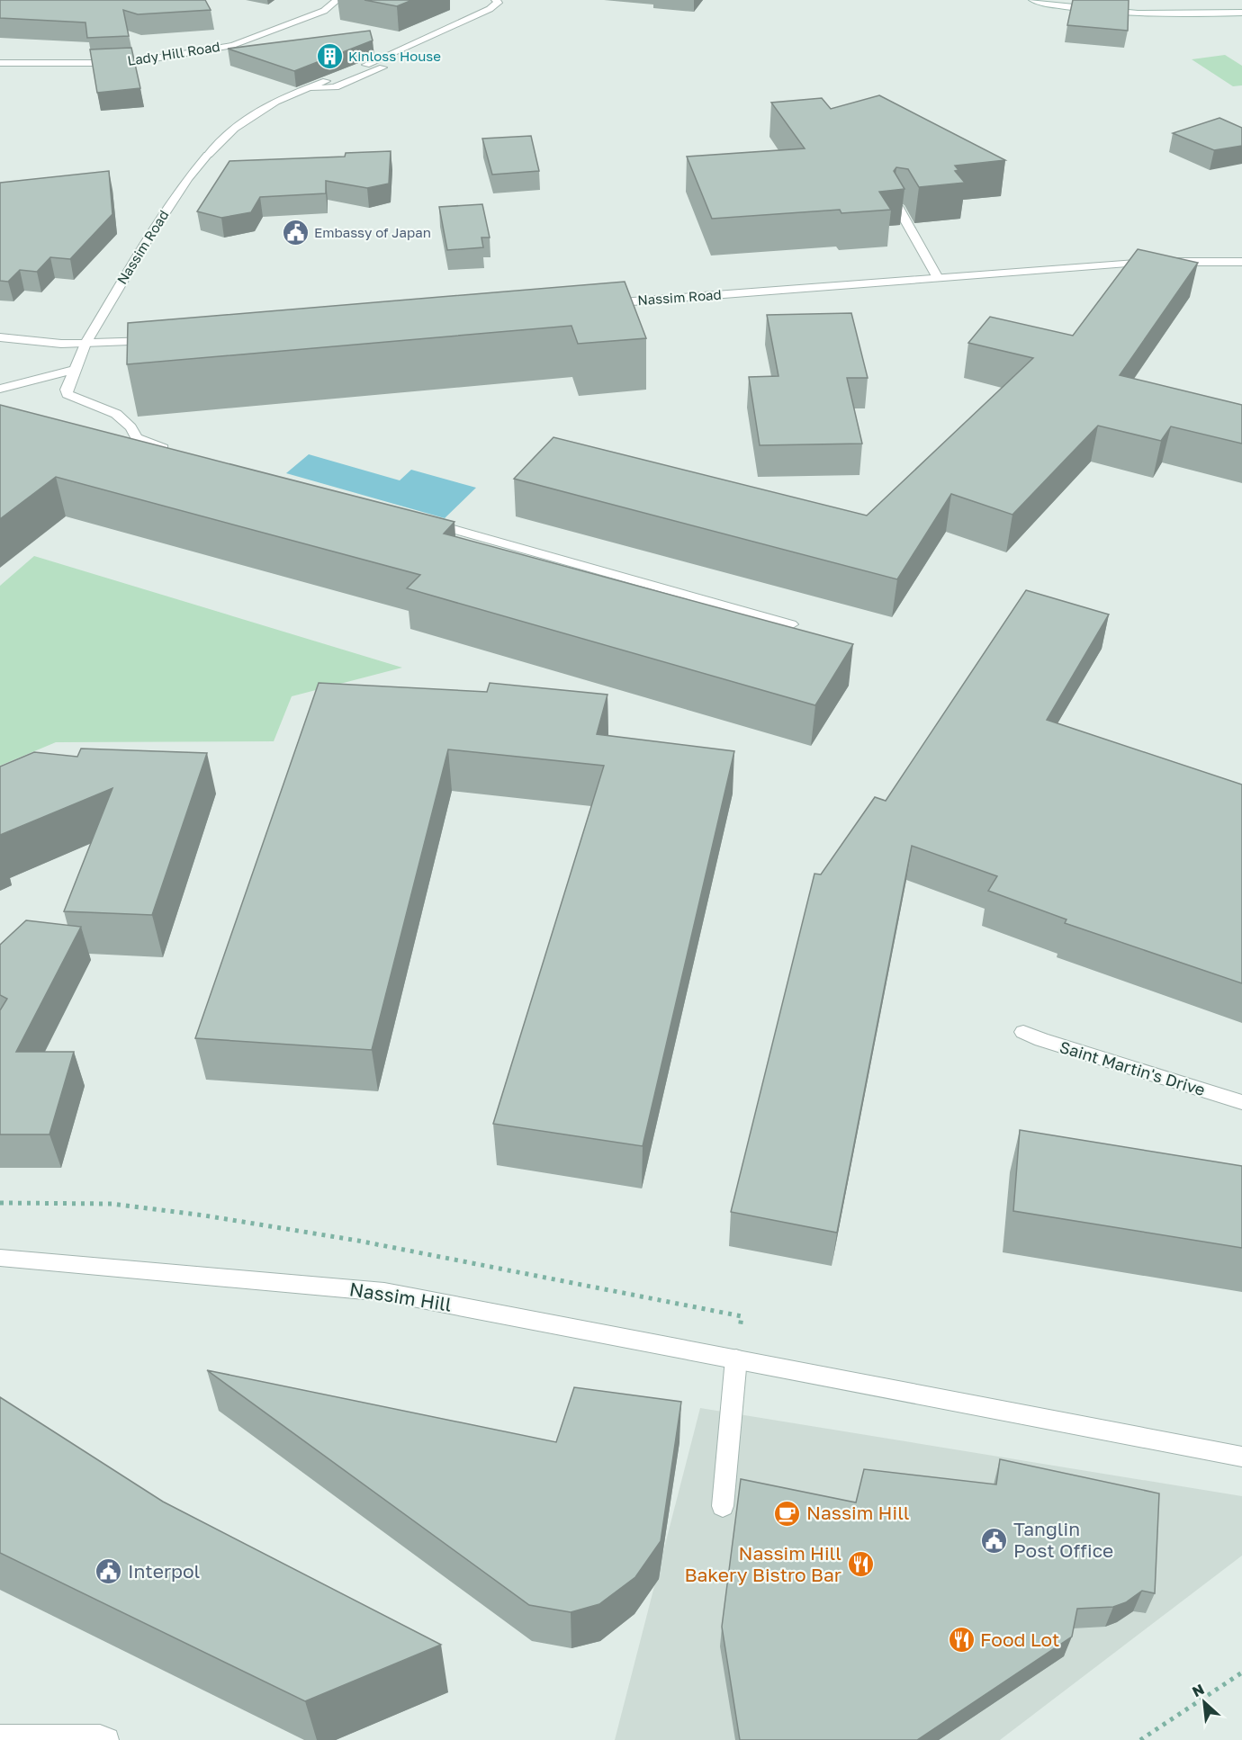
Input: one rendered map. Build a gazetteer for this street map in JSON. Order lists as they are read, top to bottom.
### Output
{
  "streets": {
    "street": [
      "Lady Hill Road",
      "Nassim Road",
      "Saint Martin's Drive",
      "Nassim Hill"
    ]
  },
  "places": {
    "building": ["Kinloss House"],
    "public building": ["Embassy of Japan", "Tanglin Post Office", "Interpol"],
    "cafe": ["Nassim Hill"],
    "restaurant": ["Nassim Hill Bakery Bistro Bar", "Food Lot"]
  },
  "north": "top left"
}
